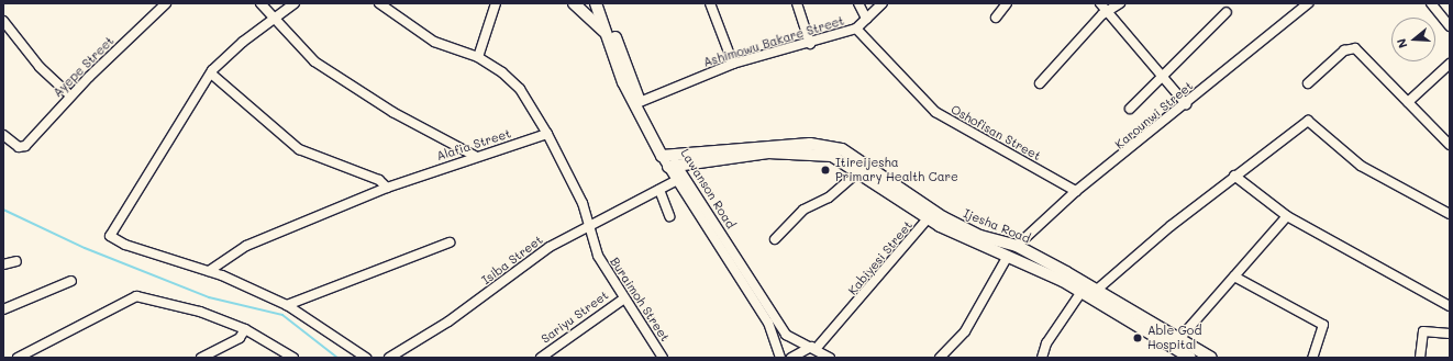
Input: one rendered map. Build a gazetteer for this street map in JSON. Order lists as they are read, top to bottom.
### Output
{
  "streets": {
    "main road": ["Lawanson Road", "Ijesha Road"],
    "street": [
      "Ashimowu Bakare Street",
      "Ayepe Street",
      "Karounwi Street",
      "Oshofisan Street",
      "Alafia Street",
      "Kabiyesi Street",
      "Isiba Street",
      "Buraimoh Street",
      "Sariyu Street"
    ]
  },
  "crossings": [
    ["Ashimowu Bakare Street", "Oshofisan Street"],
    ["Ashimowu Bakare Street", "Lawanson Road"],
    ["Karounwi Street", "Oshofisan Street"],
    ["Karounwi Street", "Ijesha Road"],
    ["Alafia Street", "Buraimoh Street"],
    ["Lawanson Road", "Ijesha Road"],
    ["Lawanson Road", "Kabiyesi Street"],
    ["Ijesha Road", "Kabiyesi Street"],
    ["Isiba Street", "Buraimoh Street"],
    ["Buraimoh Street", "Sariyu Street"]
  ],
  "places": ["Itireijesha Primary Health Care", "Able God Hospital"],
  "north": "left"
}
